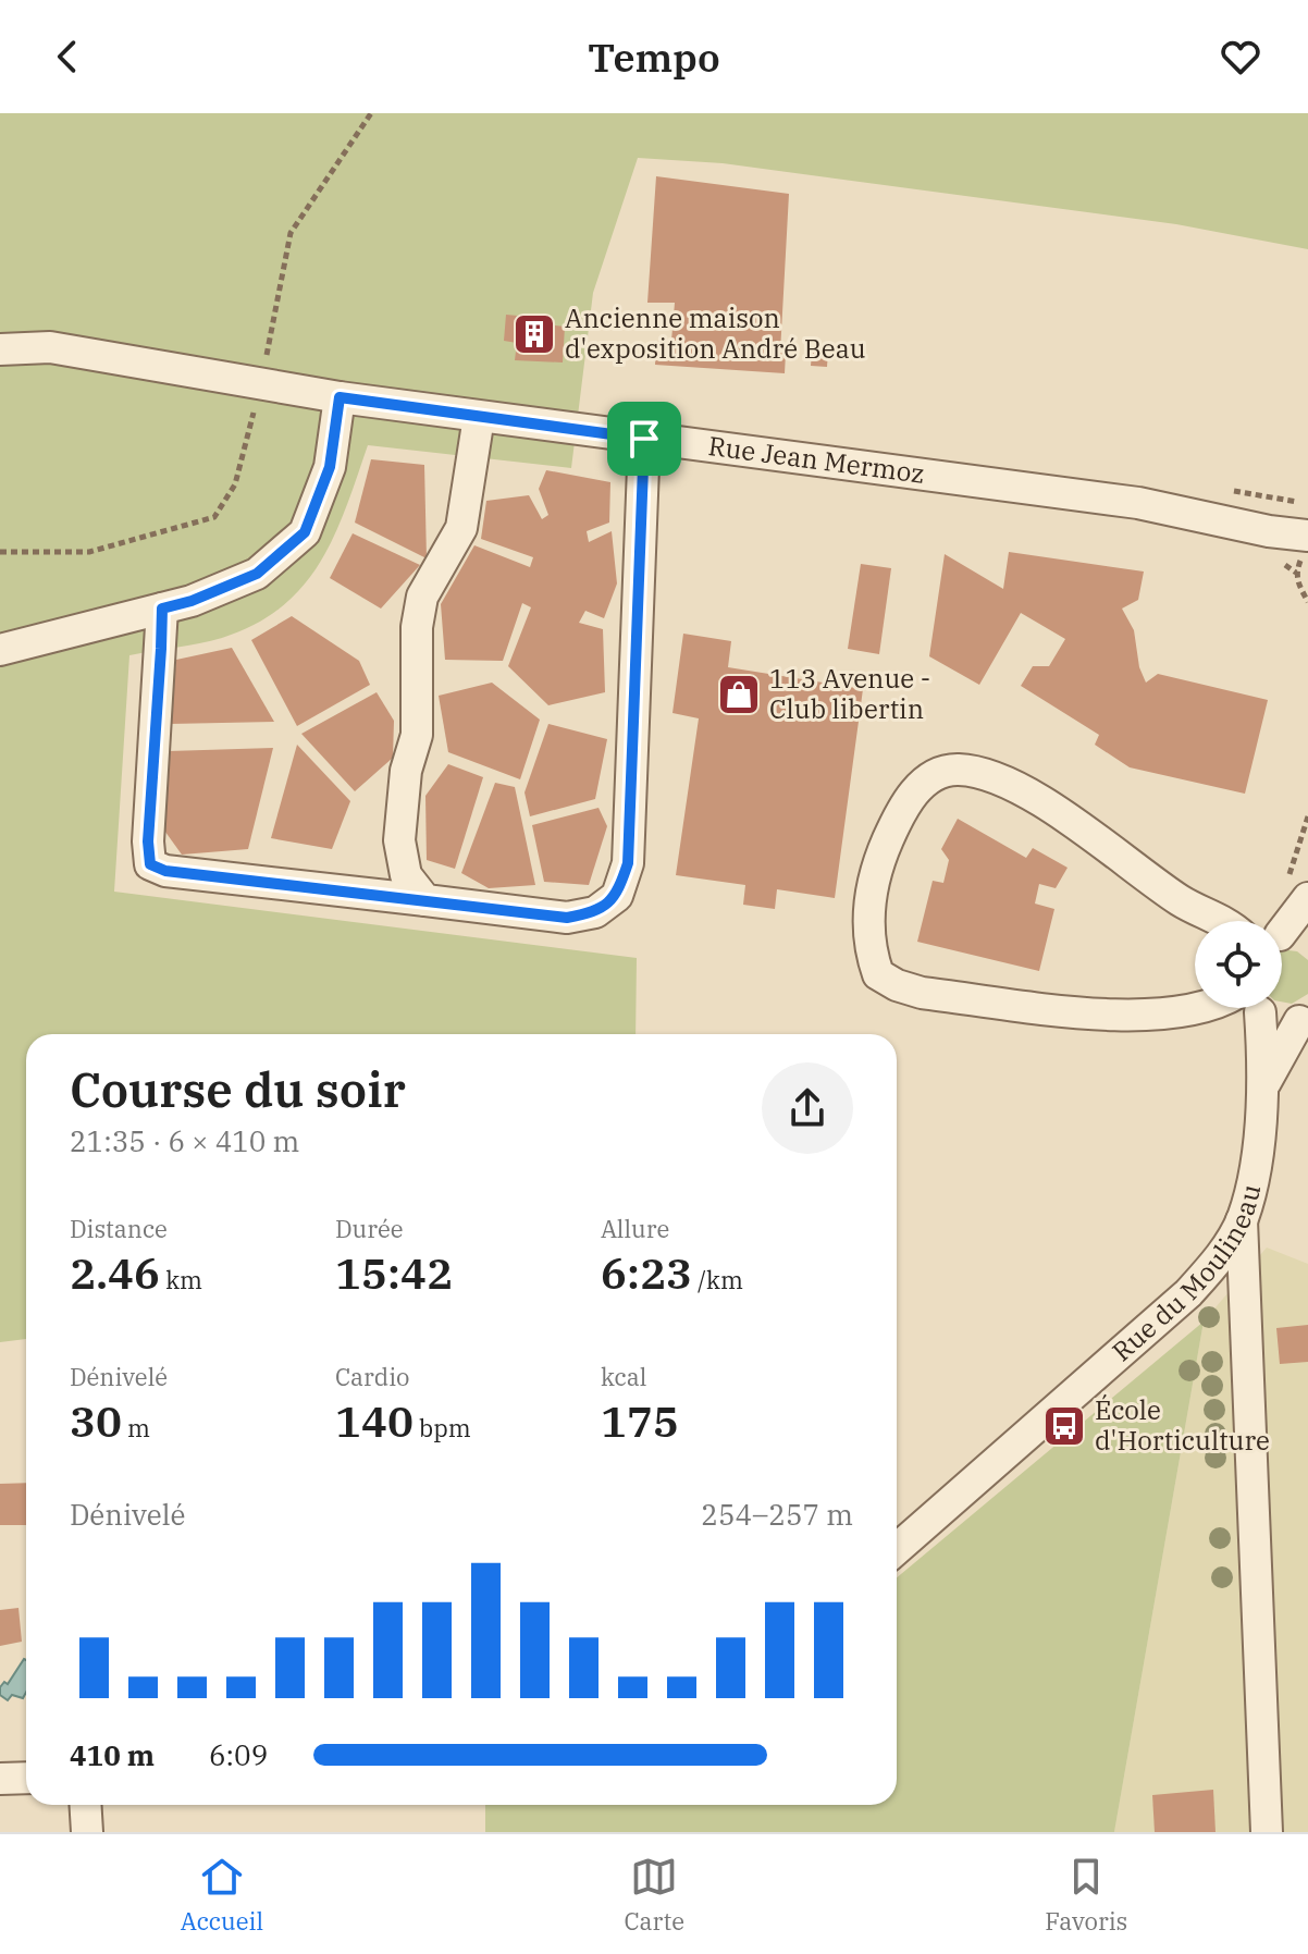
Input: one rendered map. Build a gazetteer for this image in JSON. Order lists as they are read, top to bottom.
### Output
{
  "streets": {
    "street": ["Rue Jean Mermoz", "Rue du Moulineau"]
  },
  "places": {
    "building": ["Ancienne maison d'exposition André Beau"],
    "shop": ["113 Avenue - Club libertin"],
    "bus stop": ["École d'Horticulture"]
  },
  "page": {
    "header": "Tempo",
    "heading": ["Course du soir", "21:35 · 6 × 410 m"],
    "stats": [
      ["Distance", "2.46 km"],
      ["Durée", "15:42"],
      ["Allure", "6:23 /km"],
      ["Dénivelé", "30 m"],
      ["Cardio", "140 bpm"],
      ["kcal", "175"]
    ],
    "chart": ["Dénivelé", "254–257 m"],
    "list": [
      {
        "name": "410 m",
        "note": "6:09"
      }
    ],
    "tabs": ["Accueil", "Carte", "Favoris"]
  }
}
